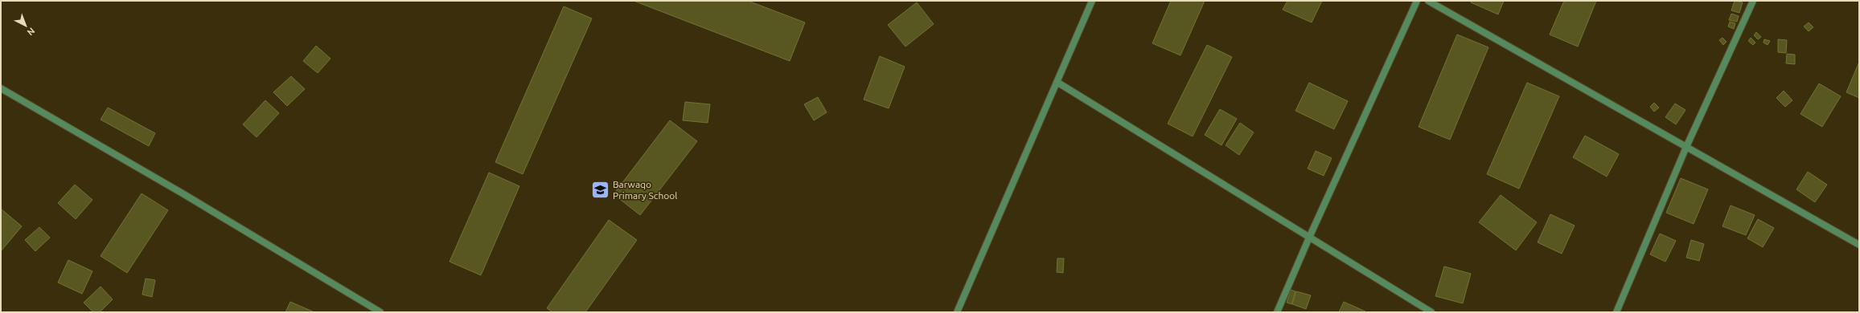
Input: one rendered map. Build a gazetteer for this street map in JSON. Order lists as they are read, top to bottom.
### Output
{
  "places": {
    "school or university": ["Barwaqo Primary School"]
  },
  "north": "bottom right"
}
